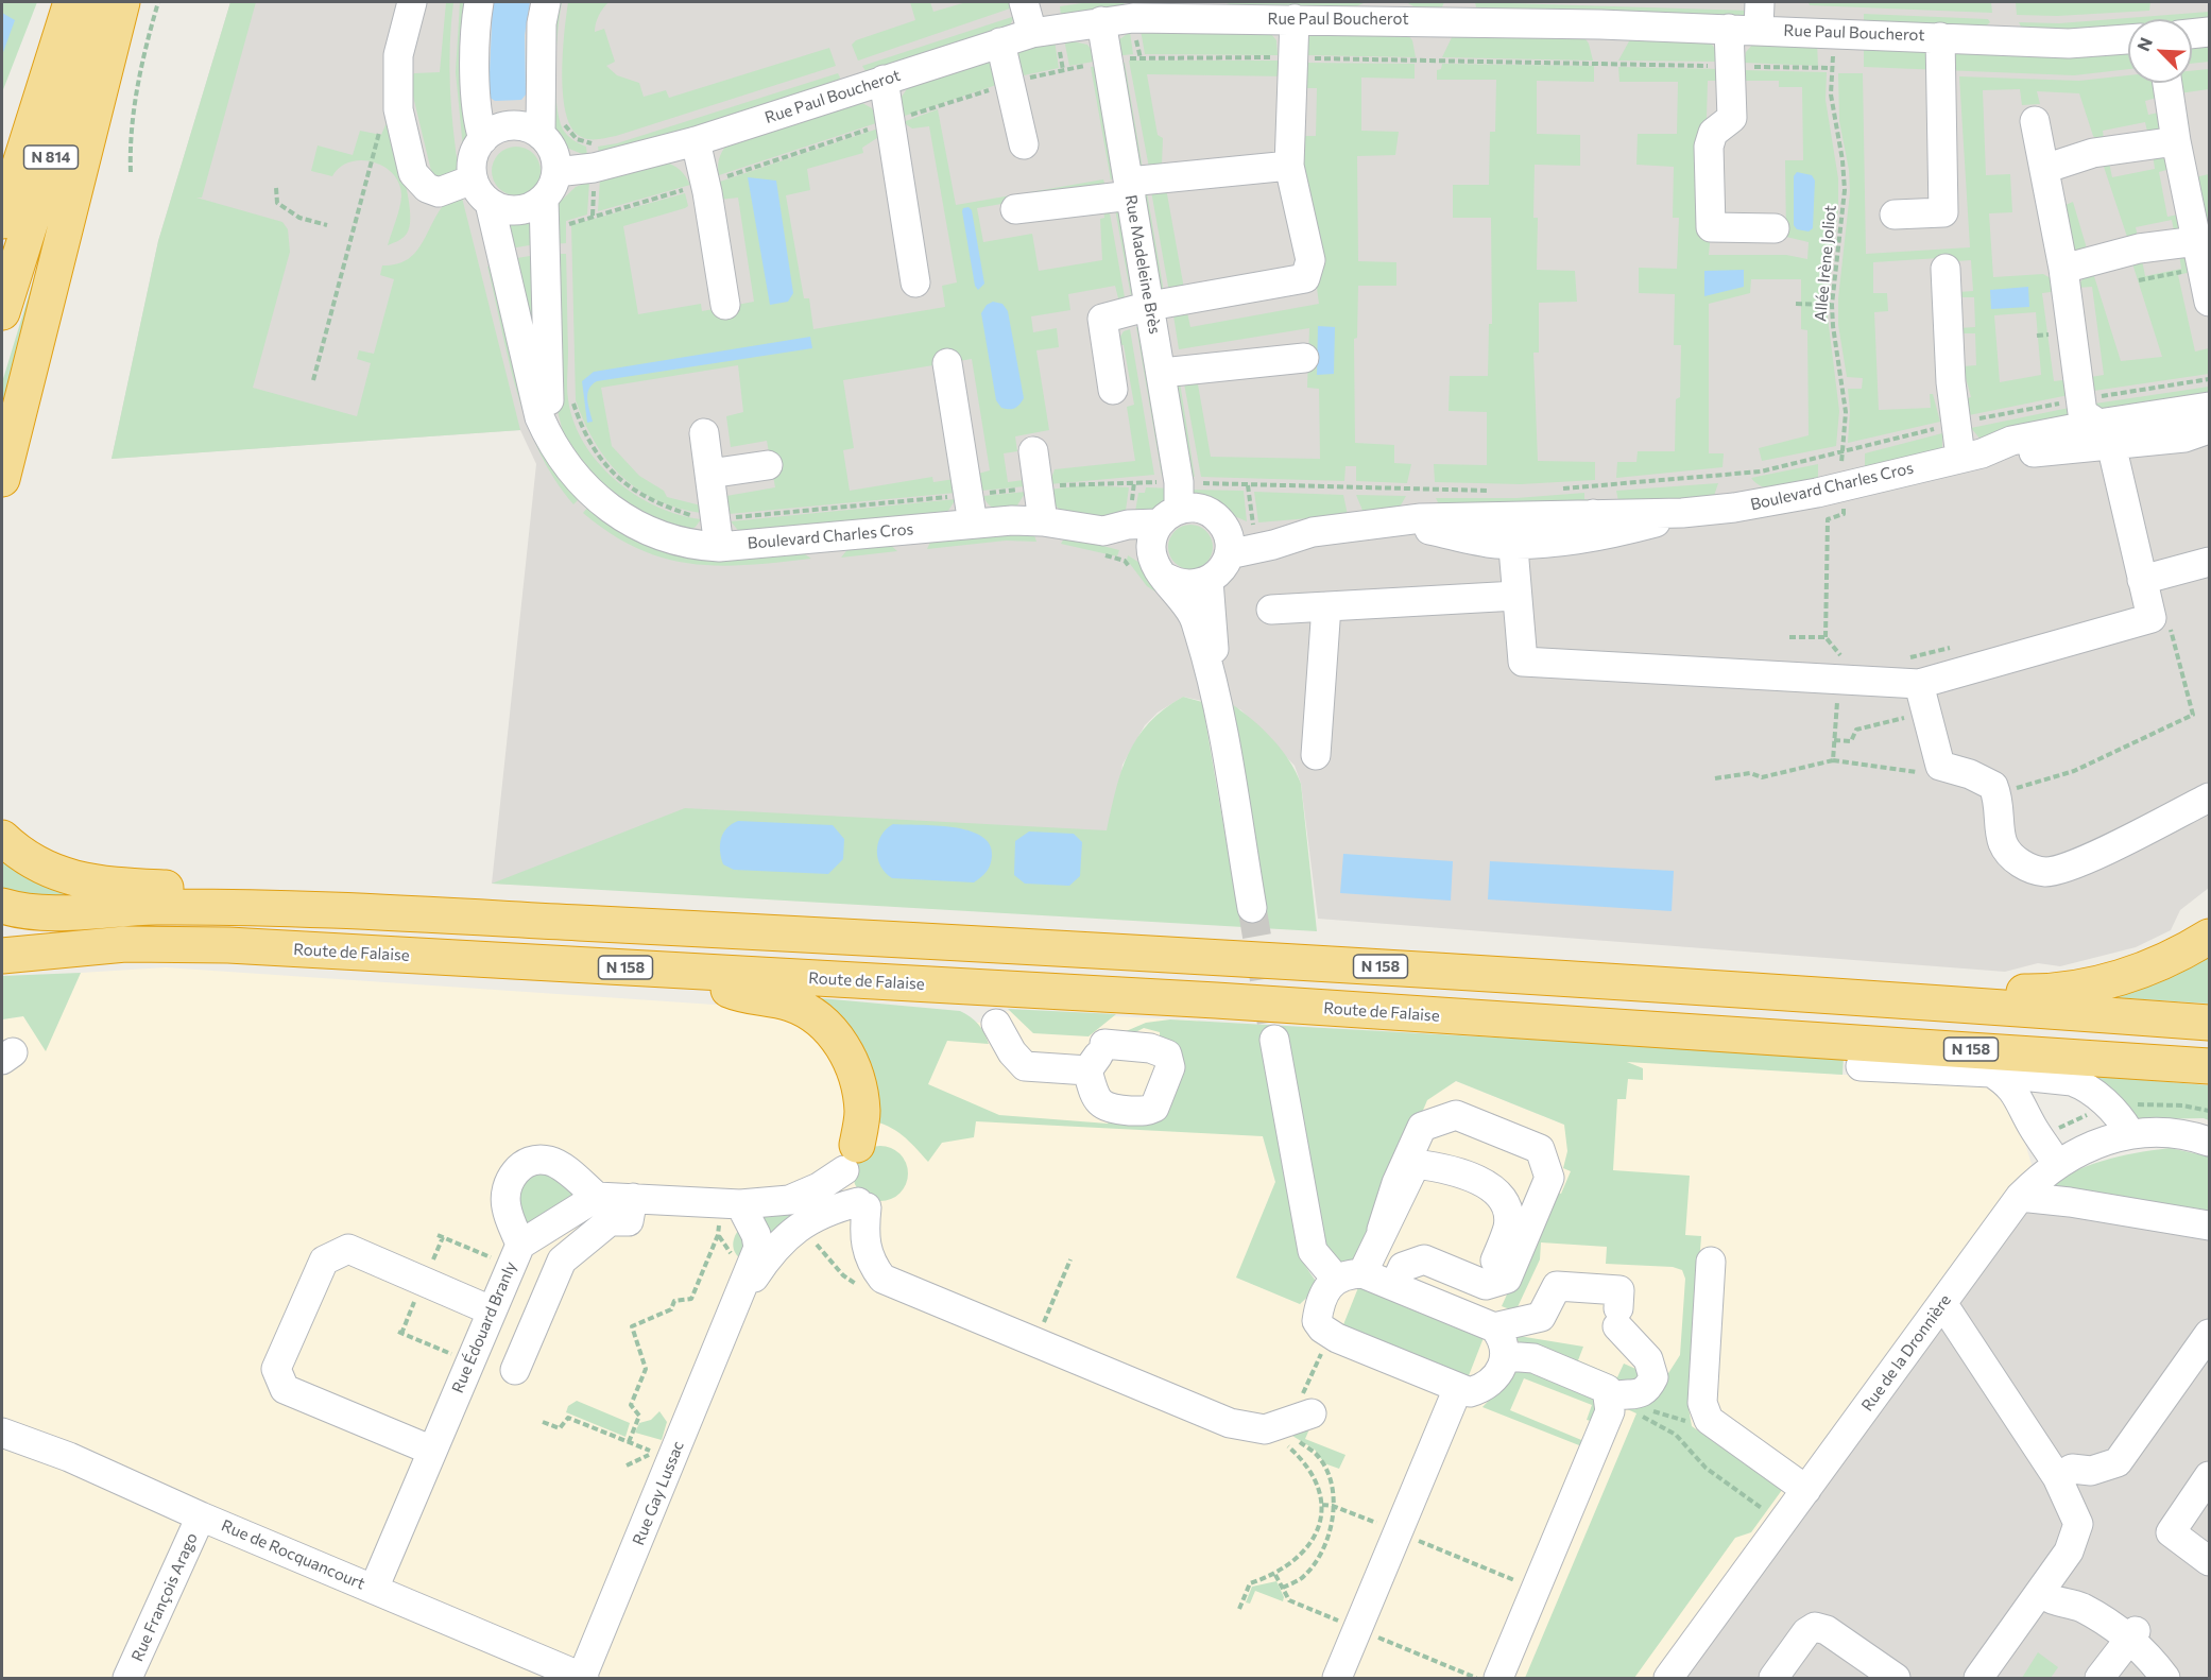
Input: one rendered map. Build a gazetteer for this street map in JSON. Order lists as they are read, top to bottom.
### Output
{
  "streets": {
    "highway": ["N 814", "Route de Falaise", "N 158"],
    "street": [
      "Rue Paul Boucherot",
      "Rue Madeleine Brès",
      "Boulevard Charles Cros",
      "Rue Édouard Branly",
      "Rue de la Dronnière",
      "Rue Gay Lussac",
      "Rue de Rocquancourt",
      "Rue François Arago"
    ],
    "path": ["Allée Irène Joliot"]
  },
  "crossings": [
    ["Rue Paul Boucherot", "Rue Madeleine Brès"],
    ["Allée Irène Joliot", "Boulevard Charles Cros"],
    ["Rue Madeleine Brès", "Boulevard Charles Cros"],
    ["Route de Falaise", "N 158"],
    ["Rue Édouard Branly", "Rue de Rocquancourt"],
    ["Rue Gay Lussac", "Rue de Rocquancourt"],
    ["Rue de Rocquancourt", "Rue François Arago"]
  ],
  "north": "top left"
}
